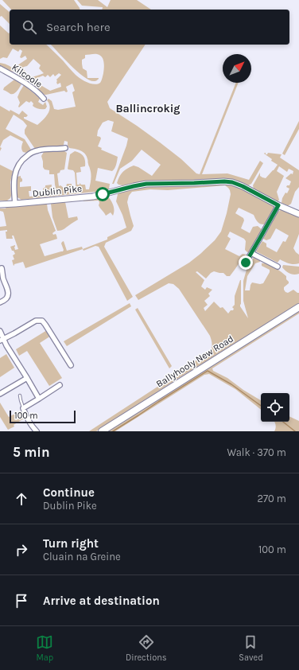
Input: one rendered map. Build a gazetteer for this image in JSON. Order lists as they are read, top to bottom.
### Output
{
  "streets": {
    "main road": ["Ballyhooly New Road"],
    "street": ["Kilcoole", "Dublin Pike"]
  },
  "districts": ["Ballincrokig"],
  "scale_bar": "100 m",
  "north": "top right",
  "page": {
    "search": "Search here",
    "scale": "100 m",
    "heading": ["5 min", "Walk · 370 m"],
    "list": [
      ["Continue", "Dublin Pike", "270 m"],
      ["Turn right", "Cluain na Greine", "100 m"],
      "Arrive at destination"
    ],
    "nav": ["Map", "Directions", "Saved"]
  }
}
